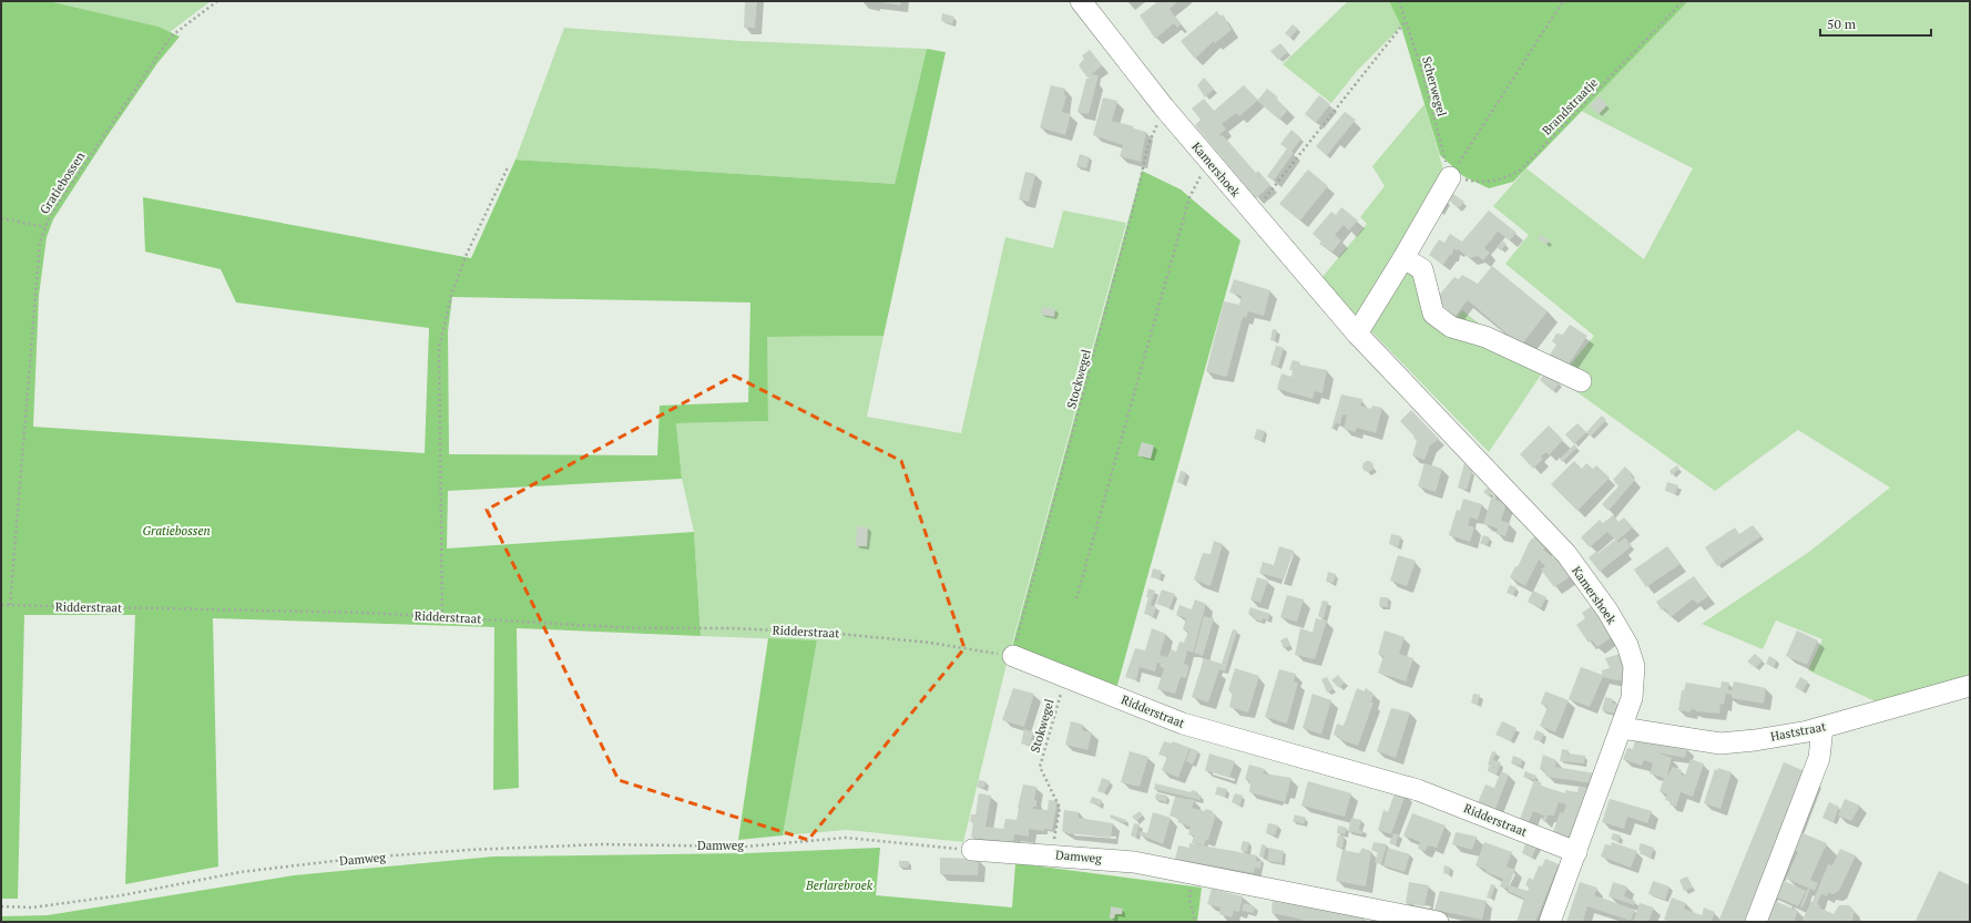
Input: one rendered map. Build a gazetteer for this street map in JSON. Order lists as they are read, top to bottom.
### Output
{
  "streets": {
    "street": [
      "Kamershoek",
      "Ridderstraat",
      "Haststraat",
      "Damweg"
    ],
    "path": [
      "Scherwegel",
      "Brandstraatje",
      "Gratiebossen",
      "Stockwegel",
      "Stokwegel"
    ]
  },
  "crossings": [
    ["Scherwegel", "Brandstraatje"],
    ["Kamershoek", "Stockwegel"],
    ["Kamershoek", "Ridderstraat"],
    ["Kamershoek", "Haststraat"],
    ["Gratiebossen", "Ridderstraat"],
    ["Stockwegel", "Ridderstraat"],
    ["Ridderstraat", "Stokwegel"],
    ["Stokwegel", "Damweg"]
  ],
  "parks": ["Gratiebossen", "Berlarebroek"],
  "scale_bar": "50 m"
}
